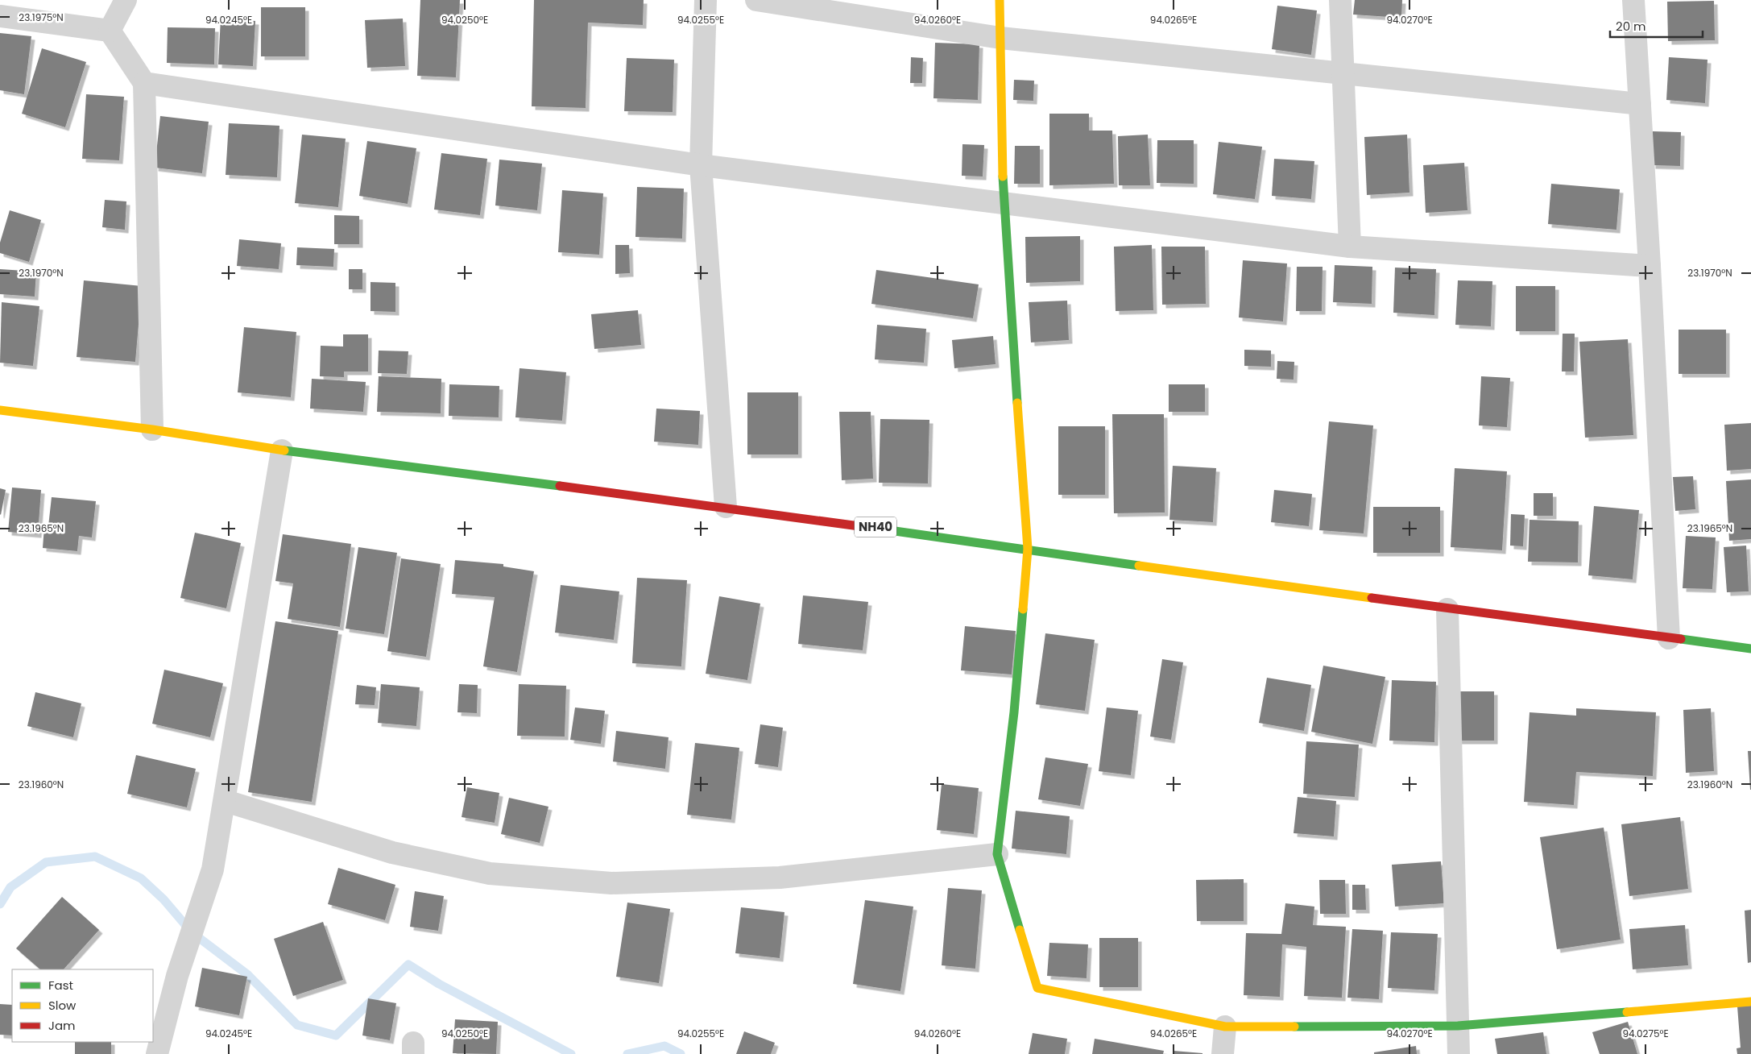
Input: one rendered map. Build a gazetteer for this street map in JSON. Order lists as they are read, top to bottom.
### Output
{
  "streets": {
    "main road": ["NH40"]
  },
  "legend": ["Fast", "Slow", "Jam"],
  "scale_bar": "20 m",
  "coordinates": [
    "23.1975°N",
    "94.0245°E",
    "94.0250°E",
    "94.0255°E",
    "94.0260°E",
    "94.0265°E",
    "94.0270°E",
    "23.1970°N",
    "23.1965°N",
    "23.1960°N",
    "94.0275°E"
  ]
}
